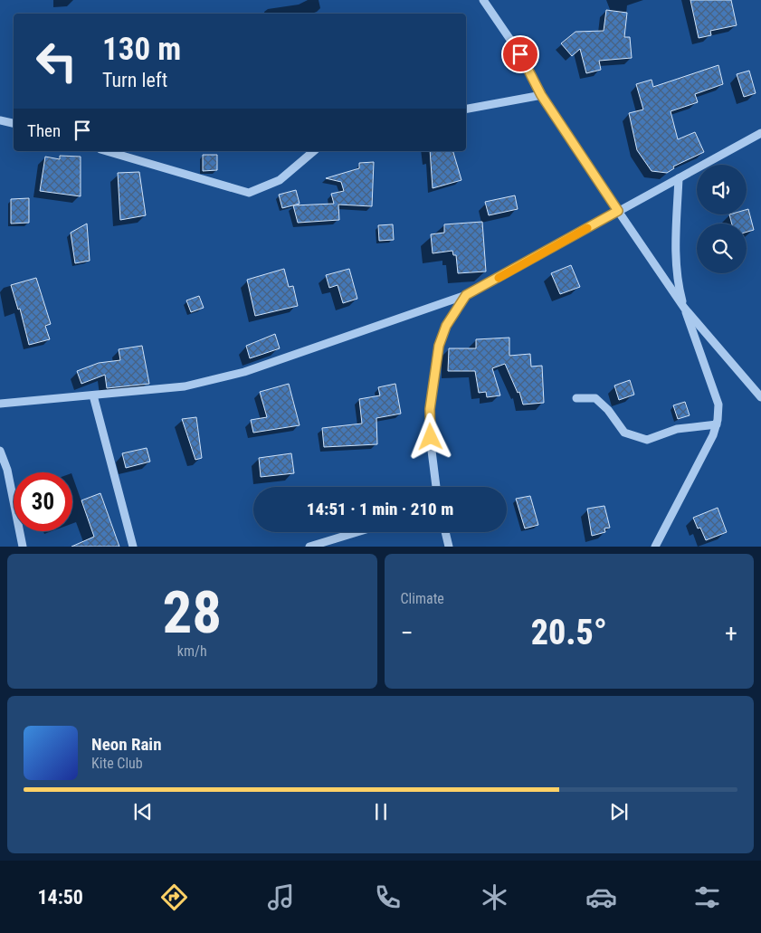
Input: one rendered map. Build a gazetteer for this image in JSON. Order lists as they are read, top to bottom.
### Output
{
  "page": {
    "turn": ["130 m", "Turn left"],
    "then": "Then",
    "limit": "30",
    "trip": "14:51 · 1 min · 210 m",
    "tile": [
      ["28", "km/h"],
      "Climate"
    ],
    "heat": ["−", "20.5°", "+"],
    "song": ["Neon Rain", "Kite Club"],
    "tabs": "14:50"
  }
}
